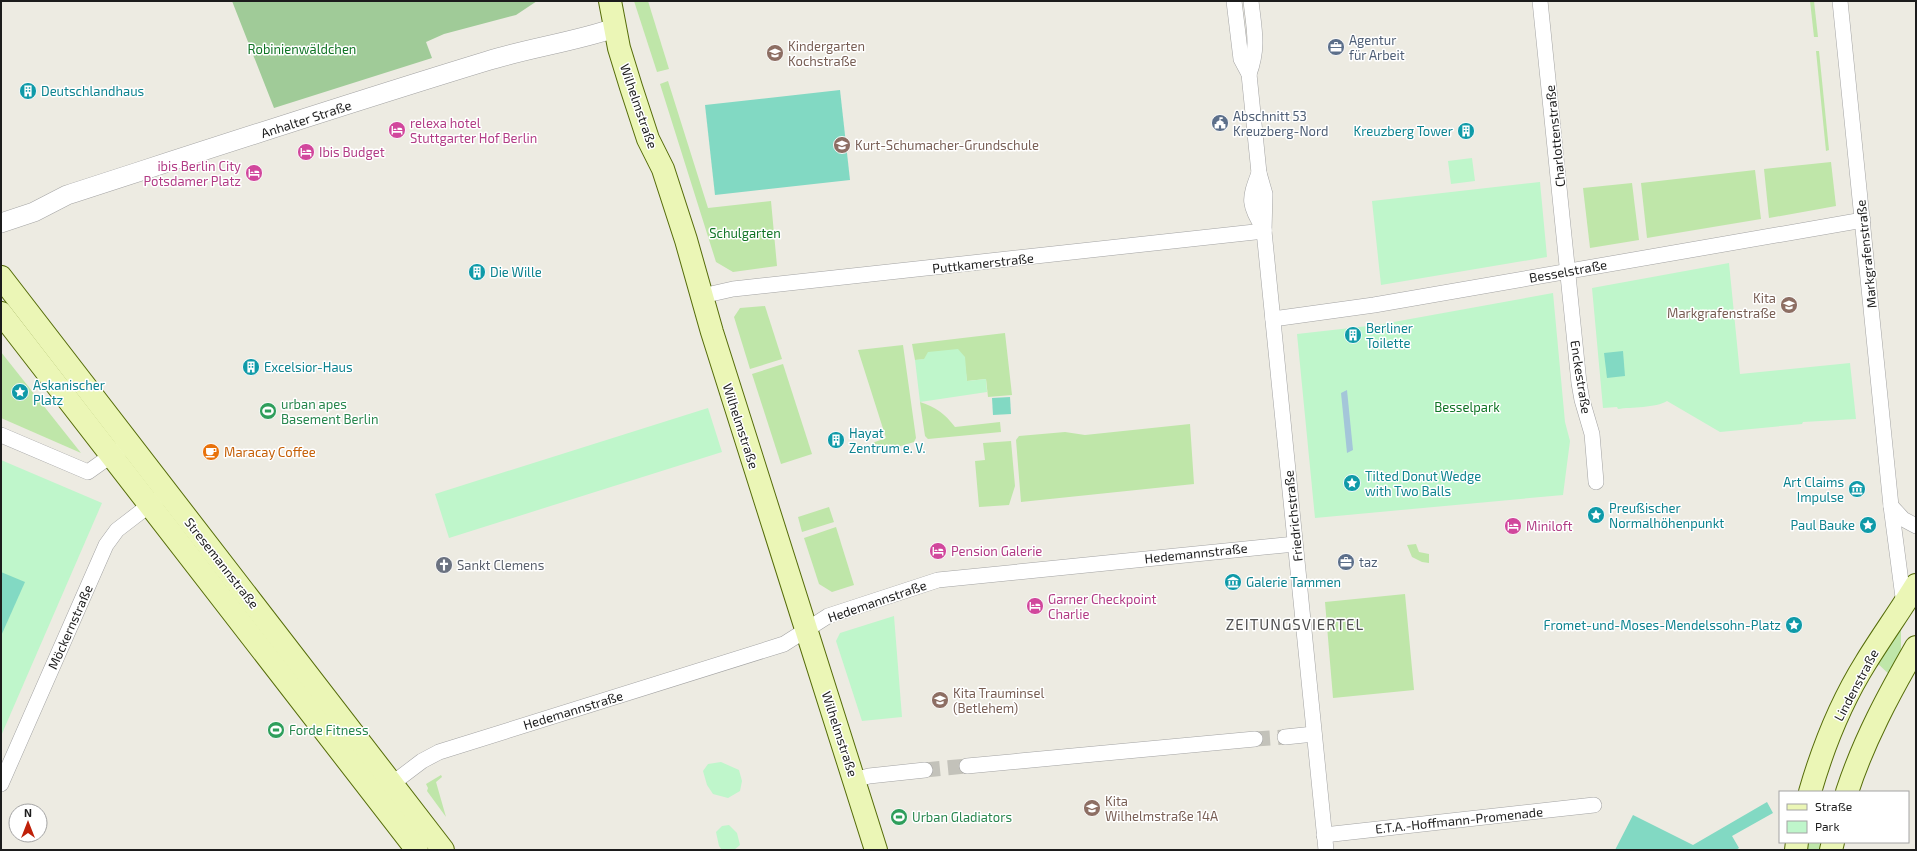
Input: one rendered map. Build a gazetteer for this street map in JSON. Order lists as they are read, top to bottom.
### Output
{
  "streets": {
    "main road": ["Wilhelmstraße", "Stresemannstraße", "Lindenstraße"],
    "street": [
      "Anhalter Straße",
      "Charlottenstraße",
      "Markgrafenstraße",
      "Puttkamerstraße",
      "Besselstraße",
      "Enckestraße",
      "Friedrichstraße",
      "Hedemannstraße",
      "Möckernstraße",
      "E.T.A.-Hoffmann-Promenade"
    ]
  },
  "crossings": [
    ["Wilhelmstraße", "Anhalter Straße"],
    ["Wilhelmstraße", "Puttkamerstraße"],
    ["Wilhelmstraße", "Hedemannstraße"],
    ["Charlottenstraße", "Besselstraße"],
    ["Charlottenstraße", "Enckestraße"],
    ["Markgrafenstraße", "Besselstraße"],
    ["Markgrafenstraße", "Lindenstraße"],
    ["Puttkamerstraße", "Friedrichstraße"],
    ["Besselstraße", "Enckestraße"],
    ["Besselstraße", "Friedrichstraße"],
    ["Friedrichstraße", "Hedemannstraße"],
    ["Friedrichstraße", "E.T.A.-Hoffmann-Promenade"],
    ["Hedemannstraße", "Stresemannstraße"],
    ["Stresemannstraße", "Möckernstraße"]
  ],
  "districts": ["ZEITUNGSVIERTEL"],
  "parks": ["Robinienwäldchen", "Schulgarten", "Besselpark"],
  "places": {
    "office": ["Agentur für Arbeit", "taz"],
    "school or university": [
      "Kindergarten Kochstraße",
      "Kurt-Schumacher-Grundschule",
      "Kita Markgrafenstraße",
      "Kita Trauminsel (Betlehem)",
      "Kita Wilhelmstraße 14A"
    ],
    "building": [
      "Deutschlandhaus",
      "Kreuzberg Tower",
      "Die Wille",
      "Berliner Toilette",
      "Excelsior-Haus",
      "Hayat Zentrum e. V."
    ],
    "public building": ["Abschnitt 53 Kreuzberg-Nord"],
    "hotel": [
      "relexa hotel Stuttgarter Hof Berlin",
      "Ibis Budget",
      "ibis Berlin City Potsdamer Platz",
      "Miniloft",
      "Pension Galerie",
      "Garner Checkpoint Charlie"
    ],
    "place": [
      "Askanischer Platz",
      "Tilted Donut Wedge with Two Balls",
      "Preußischer Normalhöhenpunkt",
      "Paul Bauke",
      "Fromet-und-Moses-Mendelssohn-Platz"
    ],
    "sports": ["urban apes Basement Berlin", "Forde Fitness", "Urban Gladiators"],
    "cafe": ["Maracay Coffee"],
    "museum": ["Art Claims Impulse", "Galerie Tammen"],
    "church": ["Sankt Clemens"]
  },
  "legend": ["Straße", "Park"],
  "north": "top"
}
